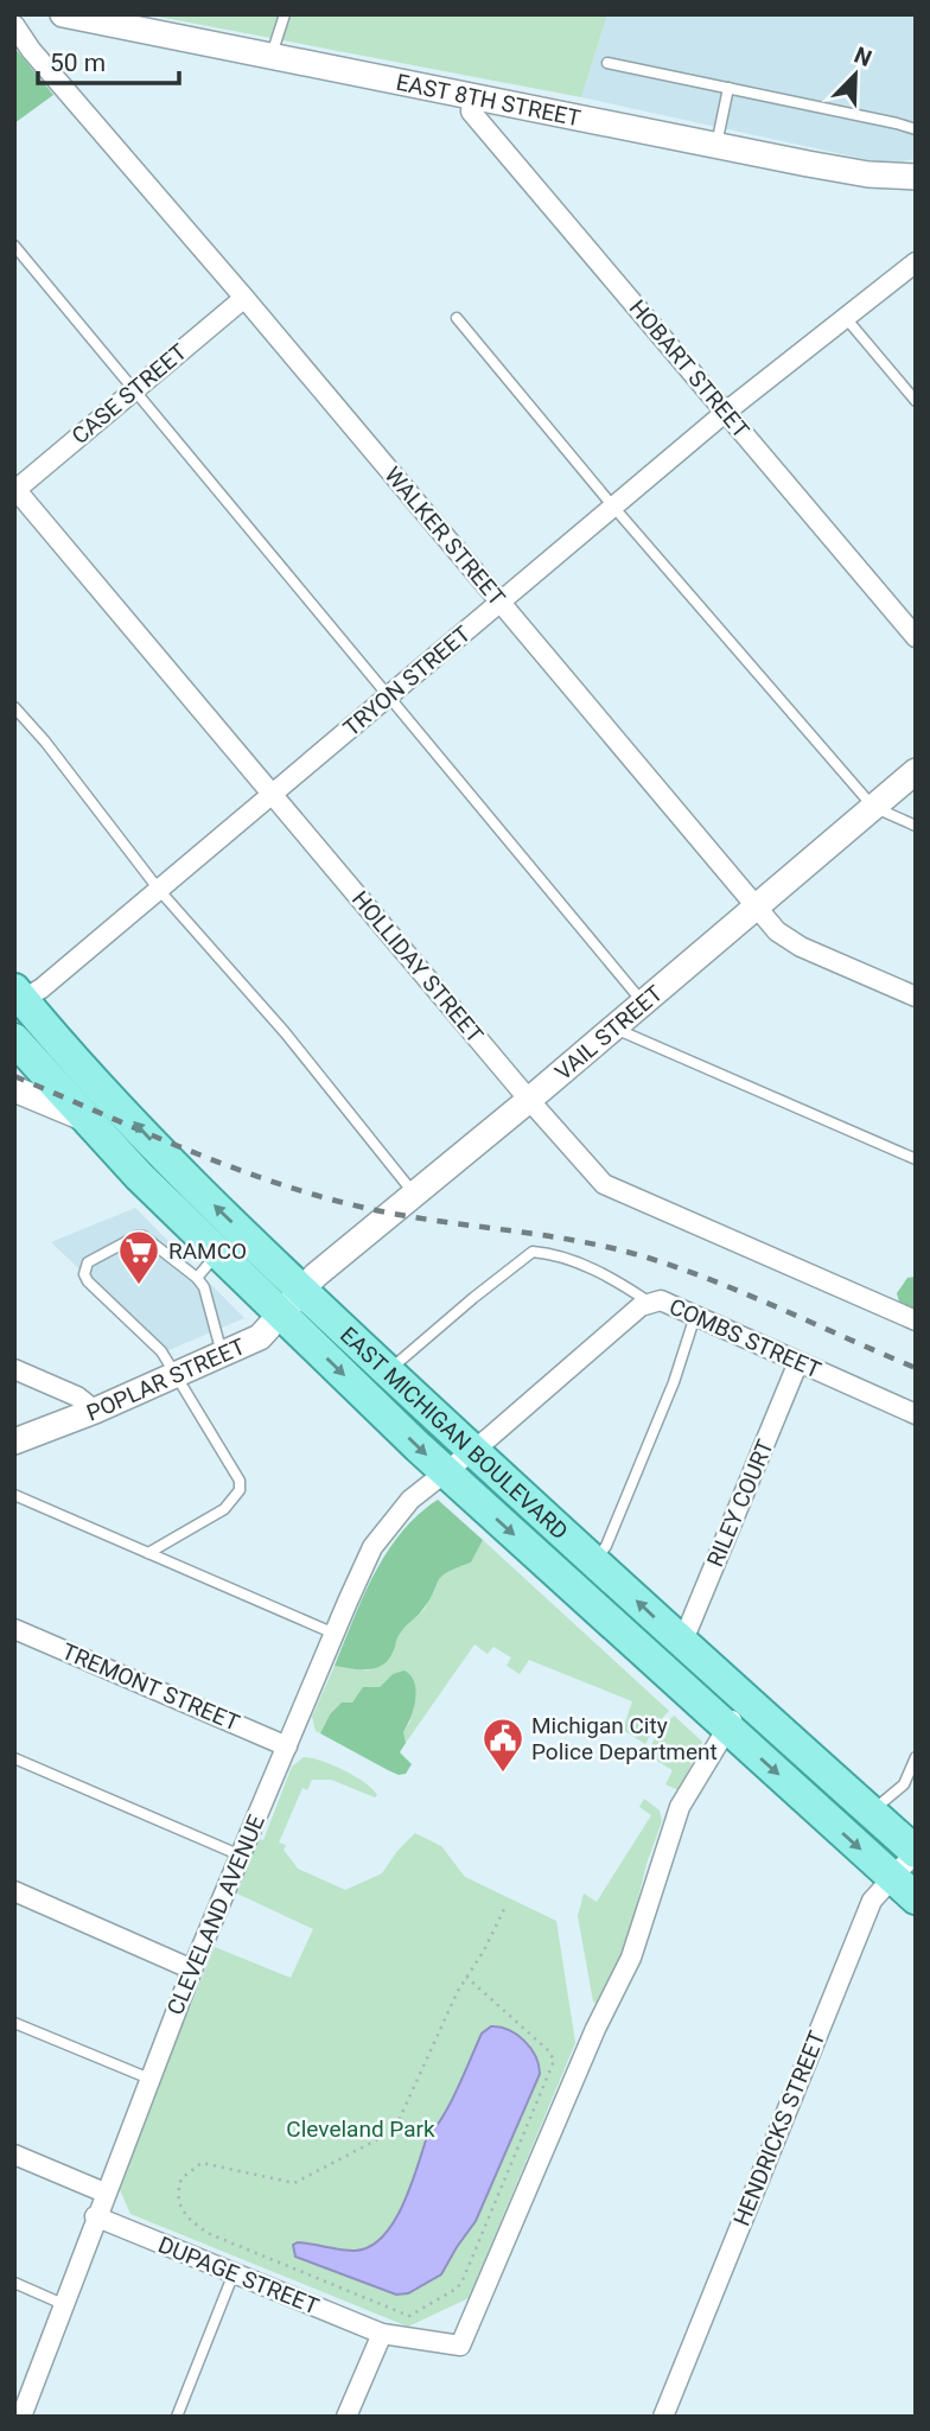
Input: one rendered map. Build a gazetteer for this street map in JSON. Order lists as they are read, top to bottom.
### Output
{
  "streets": {
    "main road": ["EAST MICHIGAN BOULEVARD"],
    "street": [
      "EAST 8TH STREET",
      "HOBART STREET",
      "CASE STREET",
      "WALKER STREET",
      "TRYON STREET",
      "HOLLIDAY STREET",
      "VAIL STREET",
      "COMBS STREET",
      "POPLAR STREET",
      "RILEY COURT",
      "TREMONT STREET",
      "CLEVELAND AVENUE",
      "HENDRICKS STREET",
      "DUPAGE STREET"
    ]
  },
  "crossings": [
    ["EAST 8TH STREET", "HOBART STREET"],
    ["HOBART STREET", "TRYON STREET"],
    ["CASE STREET", "WALKER STREET"],
    ["CASE STREET", "HOLLIDAY STREET"],
    ["WALKER STREET", "TRYON STREET"],
    ["WALKER STREET", "VAIL STREET"],
    ["TRYON STREET", "HOLLIDAY STREET"],
    ["TRYON STREET", "EAST MICHIGAN BOULEVARD"],
    ["HOLLIDAY STREET", "VAIL STREET"],
    ["VAIL STREET", "POPLAR STREET"],
    ["VAIL STREET", "EAST MICHIGAN BOULEVARD"],
    ["COMBS STREET", "EAST MICHIGAN BOULEVARD"],
    ["COMBS STREET", "RILEY COURT"],
    ["COMBS STREET", "CLEVELAND AVENUE"],
    ["POPLAR STREET", "EAST MICHIGAN BOULEVARD"],
    ["EAST MICHIGAN BOULEVARD", "RILEY COURT"],
    ["EAST MICHIGAN BOULEVARD", "CLEVELAND AVENUE"],
    ["EAST MICHIGAN BOULEVARD", "HENDRICKS STREET"],
    ["EAST MICHIGAN BOULEVARD", "DUPAGE STREET"],
    ["TREMONT STREET", "CLEVELAND AVENUE"],
    ["CLEVELAND AVENUE", "DUPAGE STREET"]
  ],
  "parks": ["Cleveland Park"],
  "places": {
    "supermarket": ["RAMCO"],
    "public building": ["Michigan City Police Department"]
  },
  "scale_bar": "50 m",
  "north": "top right"
}
